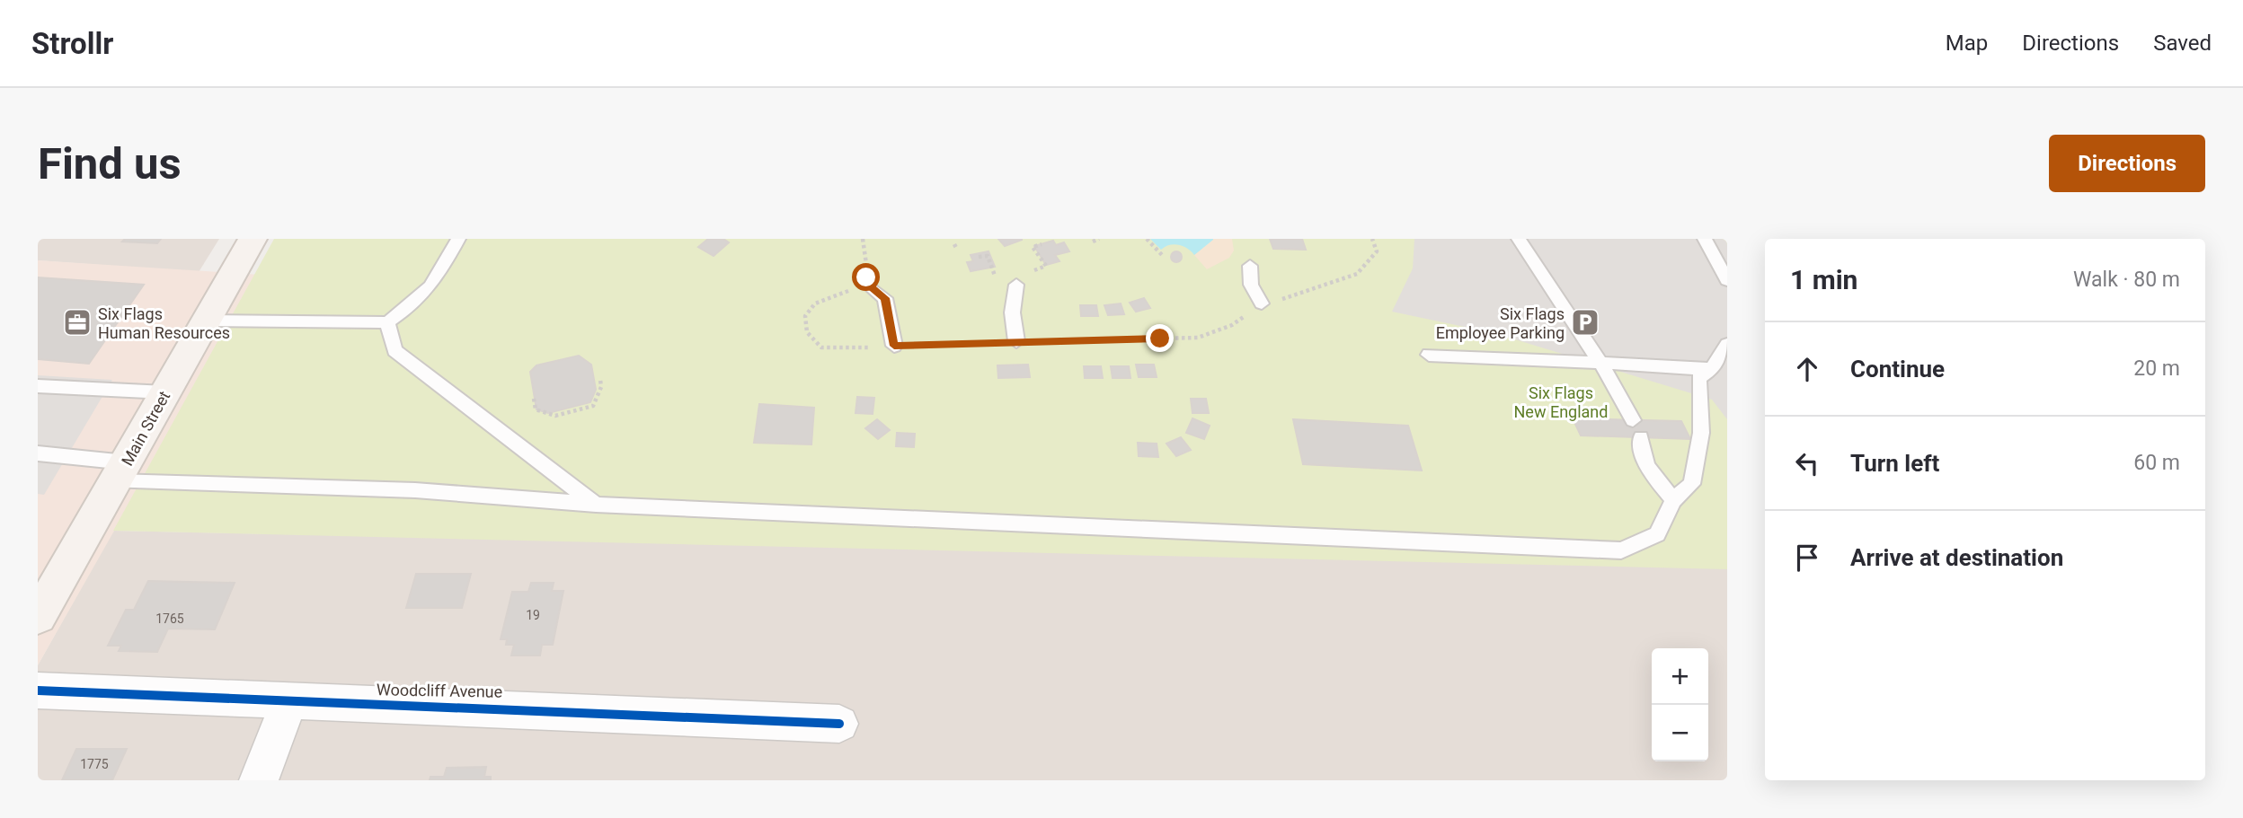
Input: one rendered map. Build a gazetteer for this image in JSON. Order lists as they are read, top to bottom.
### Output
{
  "streets": {
    "main road": ["Main Street"],
    "street": ["Woodcliff Avenue"]
  },
  "parks": ["Six Flags New England"],
  "places": {
    "office": ["Six Flags Human Resources"],
    "parking": ["Six Flags Employee Parking"]
  },
  "house_numbers": ["19", "1765", "1775"],
  "page": {
    "header": "Strollr",
    "nav": ["Map", "Directions", "Saved"],
    "buttons": "Directions",
    "title": "Find us",
    "heading": ["1 min", "Walk · 80 m"],
    "list": [
      ["Continue", "20 m"],
      ["Turn left", "60 m"],
      "Arrive at destination"
    ],
    "map_buttons": ["+", "−"]
  }
}
